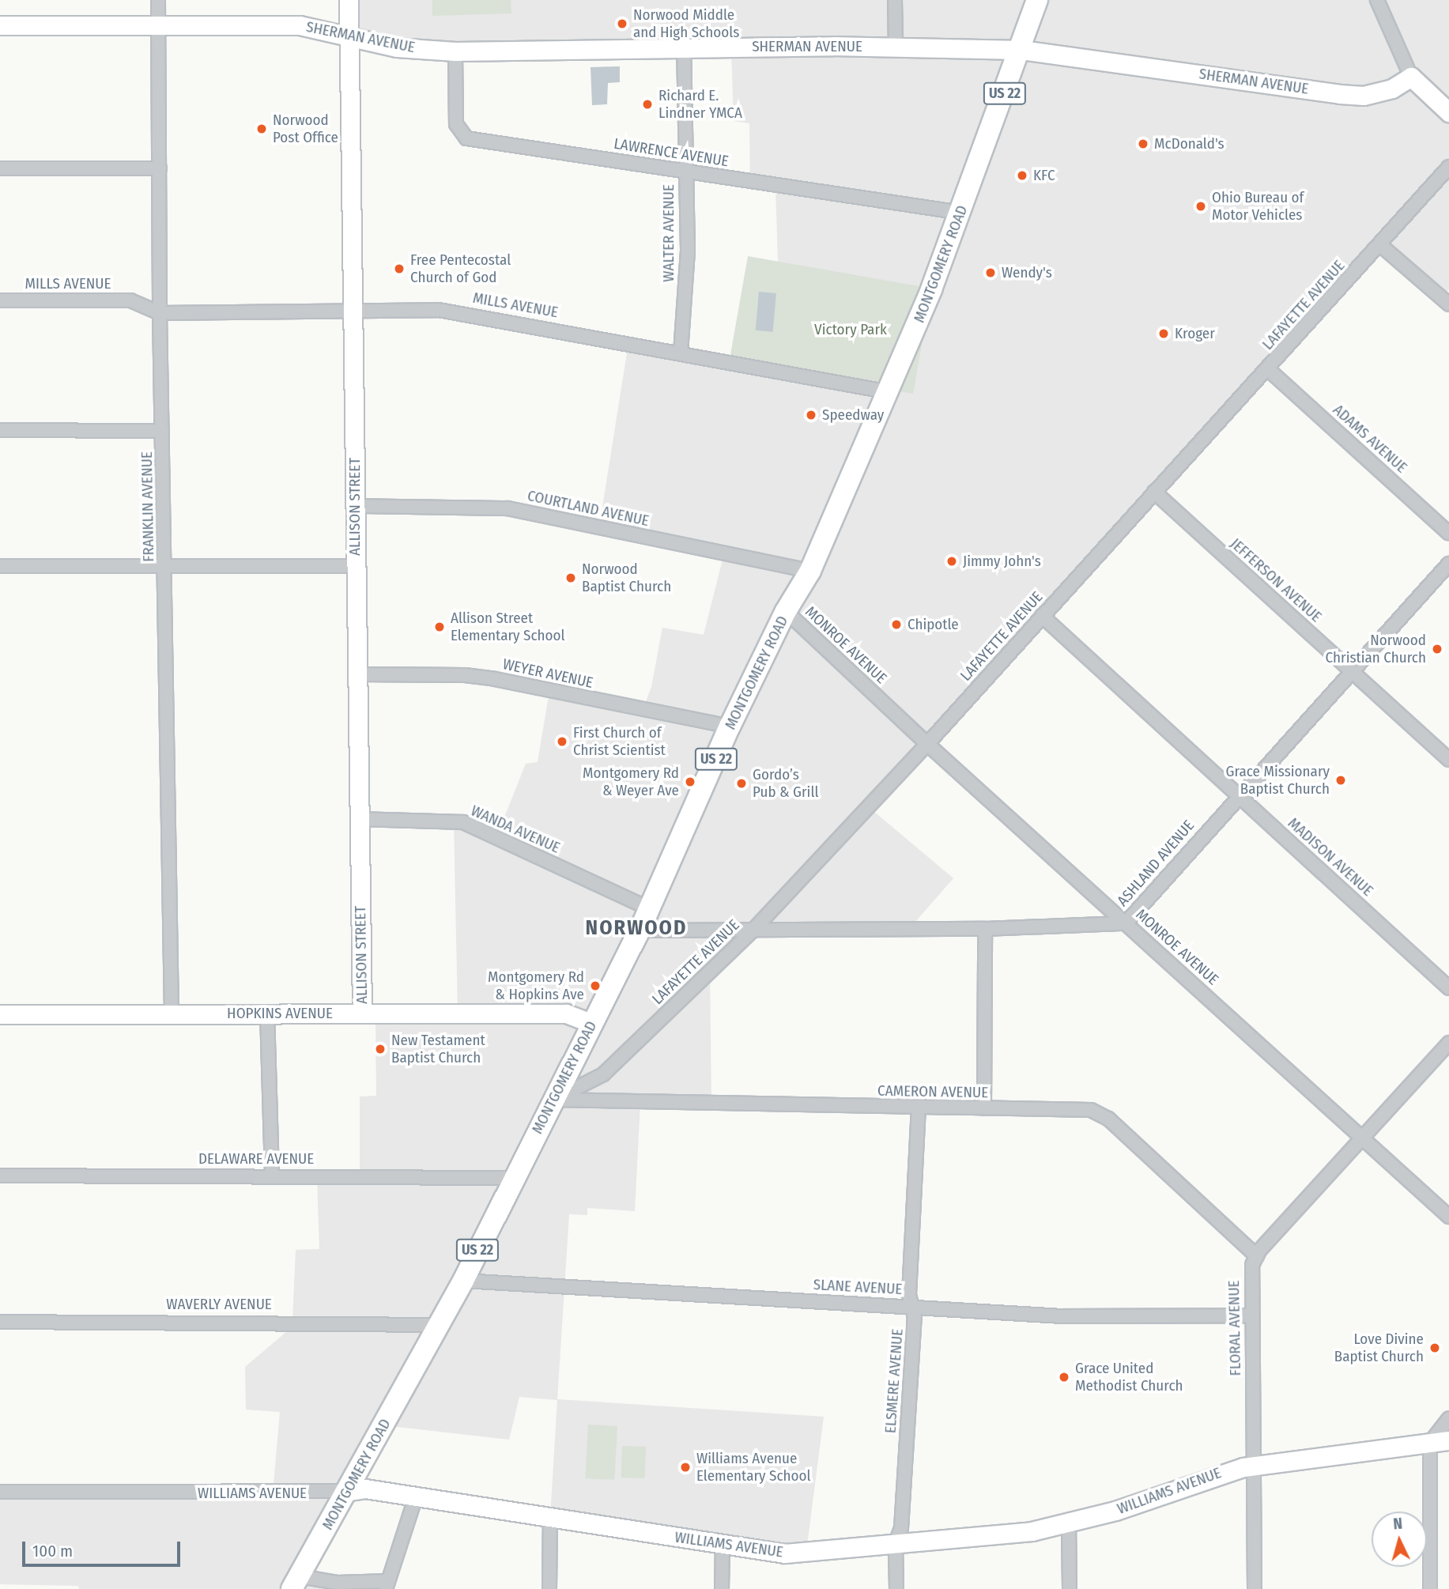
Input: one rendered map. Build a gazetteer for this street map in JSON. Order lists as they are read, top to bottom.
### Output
{
  "streets": {
    "main road": ["US 22", "MONTGOMERY ROAD"],
    "street": [
      "SHERMAN AVENUE",
      "LAWRENCE AVENUE",
      "WALTER AVENUE",
      "MILLS AVENUE",
      "LAFAYETTE AVENUE",
      "ADAMS AVENUE",
      "FRANKLIN AVENUE",
      "ALLISON STREET",
      "COURTLAND AVENUE",
      "JEFFERSON AVENUE",
      "MONROE AVENUE",
      "WEYER AVENUE",
      "WANDA AVENUE",
      "MADISON AVENUE",
      "ASHLAND AVENUE",
      "HOPKINS AVENUE",
      "CAMERON AVENUE",
      "DELAWARE AVENUE",
      "SLANE AVENUE",
      "WAVERLY AVENUE",
      "FLORAL AVENUE",
      "ELSMERE AVENUE",
      "WILLIAMS AVENUE"
    ]
  },
  "crossings": [
    ["SHERMAN AVENUE", "LAWRENCE AVENUE"],
    ["SHERMAN AVENUE", "WALTER AVENUE"],
    ["SHERMAN AVENUE", "MONTGOMERY ROAD"],
    ["SHERMAN AVENUE", "FRANKLIN AVENUE"],
    ["SHERMAN AVENUE", "ALLISON STREET"],
    ["LAWRENCE AVENUE", "WALTER AVENUE"],
    ["LAWRENCE AVENUE", "MONTGOMERY ROAD"],
    ["WALTER AVENUE", "MILLS AVENUE"],
    ["MONTGOMERY ROAD", "MILLS AVENUE"],
    ["MONTGOMERY ROAD", "LAFAYETTE AVENUE"],
    ["MONTGOMERY ROAD", "COURTLAND AVENUE"],
    ["MONTGOMERY ROAD", "MONROE AVENUE"],
    ["MONTGOMERY ROAD", "WEYER AVENUE"],
    ["MONTGOMERY ROAD", "WANDA AVENUE"],
    ["MONTGOMERY ROAD", "ASHLAND AVENUE"],
    ["MONTGOMERY ROAD", "HOPKINS AVENUE"],
    ["MONTGOMERY ROAD", "CAMERON AVENUE"],
    ["MONTGOMERY ROAD", "DELAWARE AVENUE"],
    ["MONTGOMERY ROAD", "SLANE AVENUE"],
    ["MONTGOMERY ROAD", "WAVERLY AVENUE"],
    ["MONTGOMERY ROAD", "WILLIAMS AVENUE"],
    ["MILLS AVENUE", "FRANKLIN AVENUE"],
    ["MILLS AVENUE", "ALLISON STREET"],
    ["LAFAYETTE AVENUE", "ADAMS AVENUE"],
    ["LAFAYETTE AVENUE", "JEFFERSON AVENUE"],
    ["LAFAYETTE AVENUE", "MONROE AVENUE"],
    ["LAFAYETTE AVENUE", "MADISON AVENUE"],
    ["LAFAYETTE AVENUE", "ASHLAND AVENUE"],
    ["LAFAYETTE AVENUE", "CAMERON AVENUE"],
    ["FRANKLIN AVENUE", "HOPKINS AVENUE"],
    ["ALLISON STREET", "COURTLAND AVENUE"],
    ["ALLISON STREET", "WEYER AVENUE"],
    ["ALLISON STREET", "WANDA AVENUE"],
    ["ALLISON STREET", "HOPKINS AVENUE"],
    ["JEFFERSON AVENUE", "ASHLAND AVENUE"],
    ["MONROE AVENUE", "ASHLAND AVENUE"],
    ["MONROE AVENUE", "FLORAL AVENUE"],
    ["MADISON AVENUE", "ASHLAND AVENUE"],
    ["CAMERON AVENUE", "FLORAL AVENUE"],
    ["CAMERON AVENUE", "ELSMERE AVENUE"],
    ["SLANE AVENUE", "FLORAL AVENUE"],
    ["SLANE AVENUE", "ELSMERE AVENUE"],
    ["FLORAL AVENUE", "WILLIAMS AVENUE"],
    ["ELSMERE AVENUE", "WILLIAMS AVENUE"]
  ],
  "districts": ["NORWOOD"],
  "parks": ["Victory Park"],
  "places": [
    "Norwood Middle and High Schools",
    "Richard E. Lindner YMCA",
    "Norwood Post Office",
    "McDonald's",
    "KFC",
    "Ohio Bureau of Motor Vehicles",
    "Free Pentecostal Church of God",
    "Wendy's",
    "Kroger",
    "Speedway",
    "Jimmy John's",
    "Norwood Baptist Church",
    "Chipotle",
    "Allison Street Elementary School",
    "Norwood Christian Church",
    "First Church of Christ Scientist",
    "Grace Missionary Baptist Church",
    "Montgomery Rd & Weyer Ave",
    "Gordo’s Pub & Grill",
    "Montgomery Rd & Hopkins Ave",
    "New Testament Baptist Church",
    "Love Divine Baptist Church",
    "Grace United Methodist Church",
    "Williams Avenue Elementary School"
  ],
  "scale_bar": "100 m",
  "north": "top"
}
